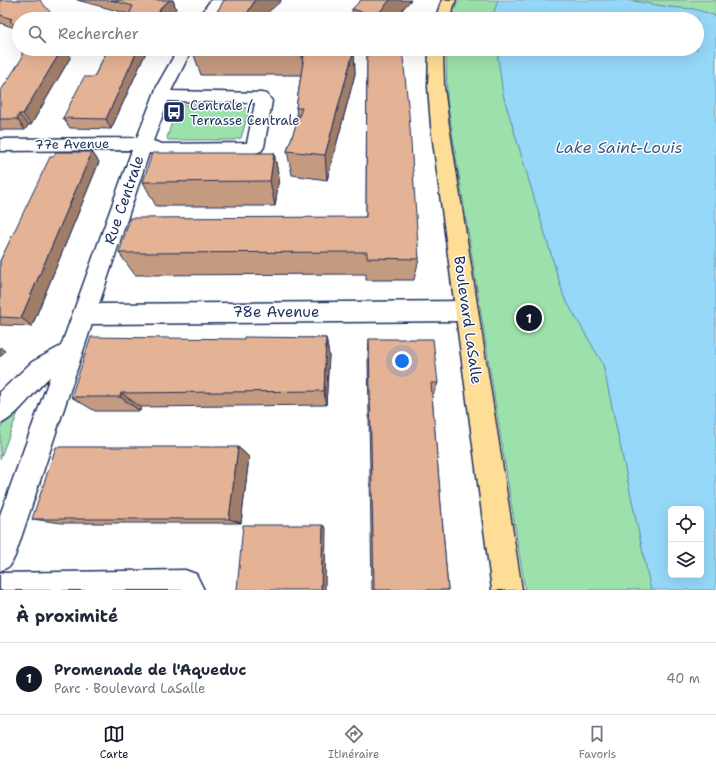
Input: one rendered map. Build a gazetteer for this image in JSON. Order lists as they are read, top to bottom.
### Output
{
  "streets": {
    "main road": ["Boulevard LaSalle"],
    "street": ["77e Avenue", "Rue Centrale", "78e Avenue"]
  },
  "crossings": [
    ["77e Avenue", "Rue Centrale"],
    ["Rue Centrale", "78e Avenue"],
    ["78e Avenue", "Boulevard LaSalle"]
  ],
  "water": ["Lake Saint-Louis"],
  "places": {
    "bus stop": ["Centrale / Terrasse Centrale"]
  },
  "page": {
    "search": "Rechercher",
    "pins": "1",
    "heading": "À proximité",
    "list": [
      {
        "mark": "1",
        "name": "Promenade de l'Aqueduc",
        "note": "Parc · Boulevard LaSalle",
        "value": "40 m"
      }
    ],
    "nav": ["Carte", "Itinéraire", "Favoris"]
  }
}
